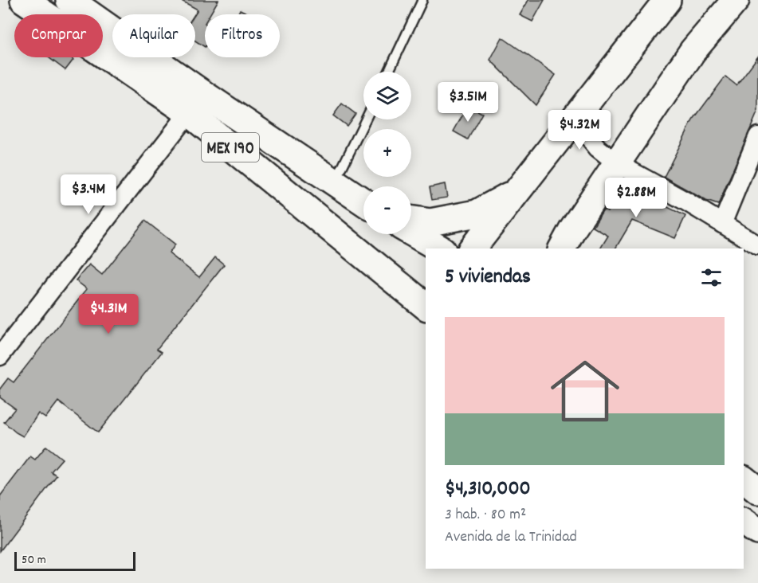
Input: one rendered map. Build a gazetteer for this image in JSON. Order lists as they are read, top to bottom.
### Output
{
  "streets": {
    "main road": ["MEX 190"]
  },
  "scale_bar": "50 m",
  "page": {
    "chip": ["Comprar", "Alquilar", "Filtros"],
    "map_buttons": ["+", "−"],
    "price": [
      "$3.51M",
      "$4.32M",
      "$3.4M",
      "$2.88M",
      "$4.31M"
    ],
    "heading": "5 viviendas",
    "list": [
      {
        "name": "$4,310,000",
        "note": "3 hab. · 80 m² · Avenida de la Trinidad"
      }
    ],
    "scale": "50 m"
  }
}
